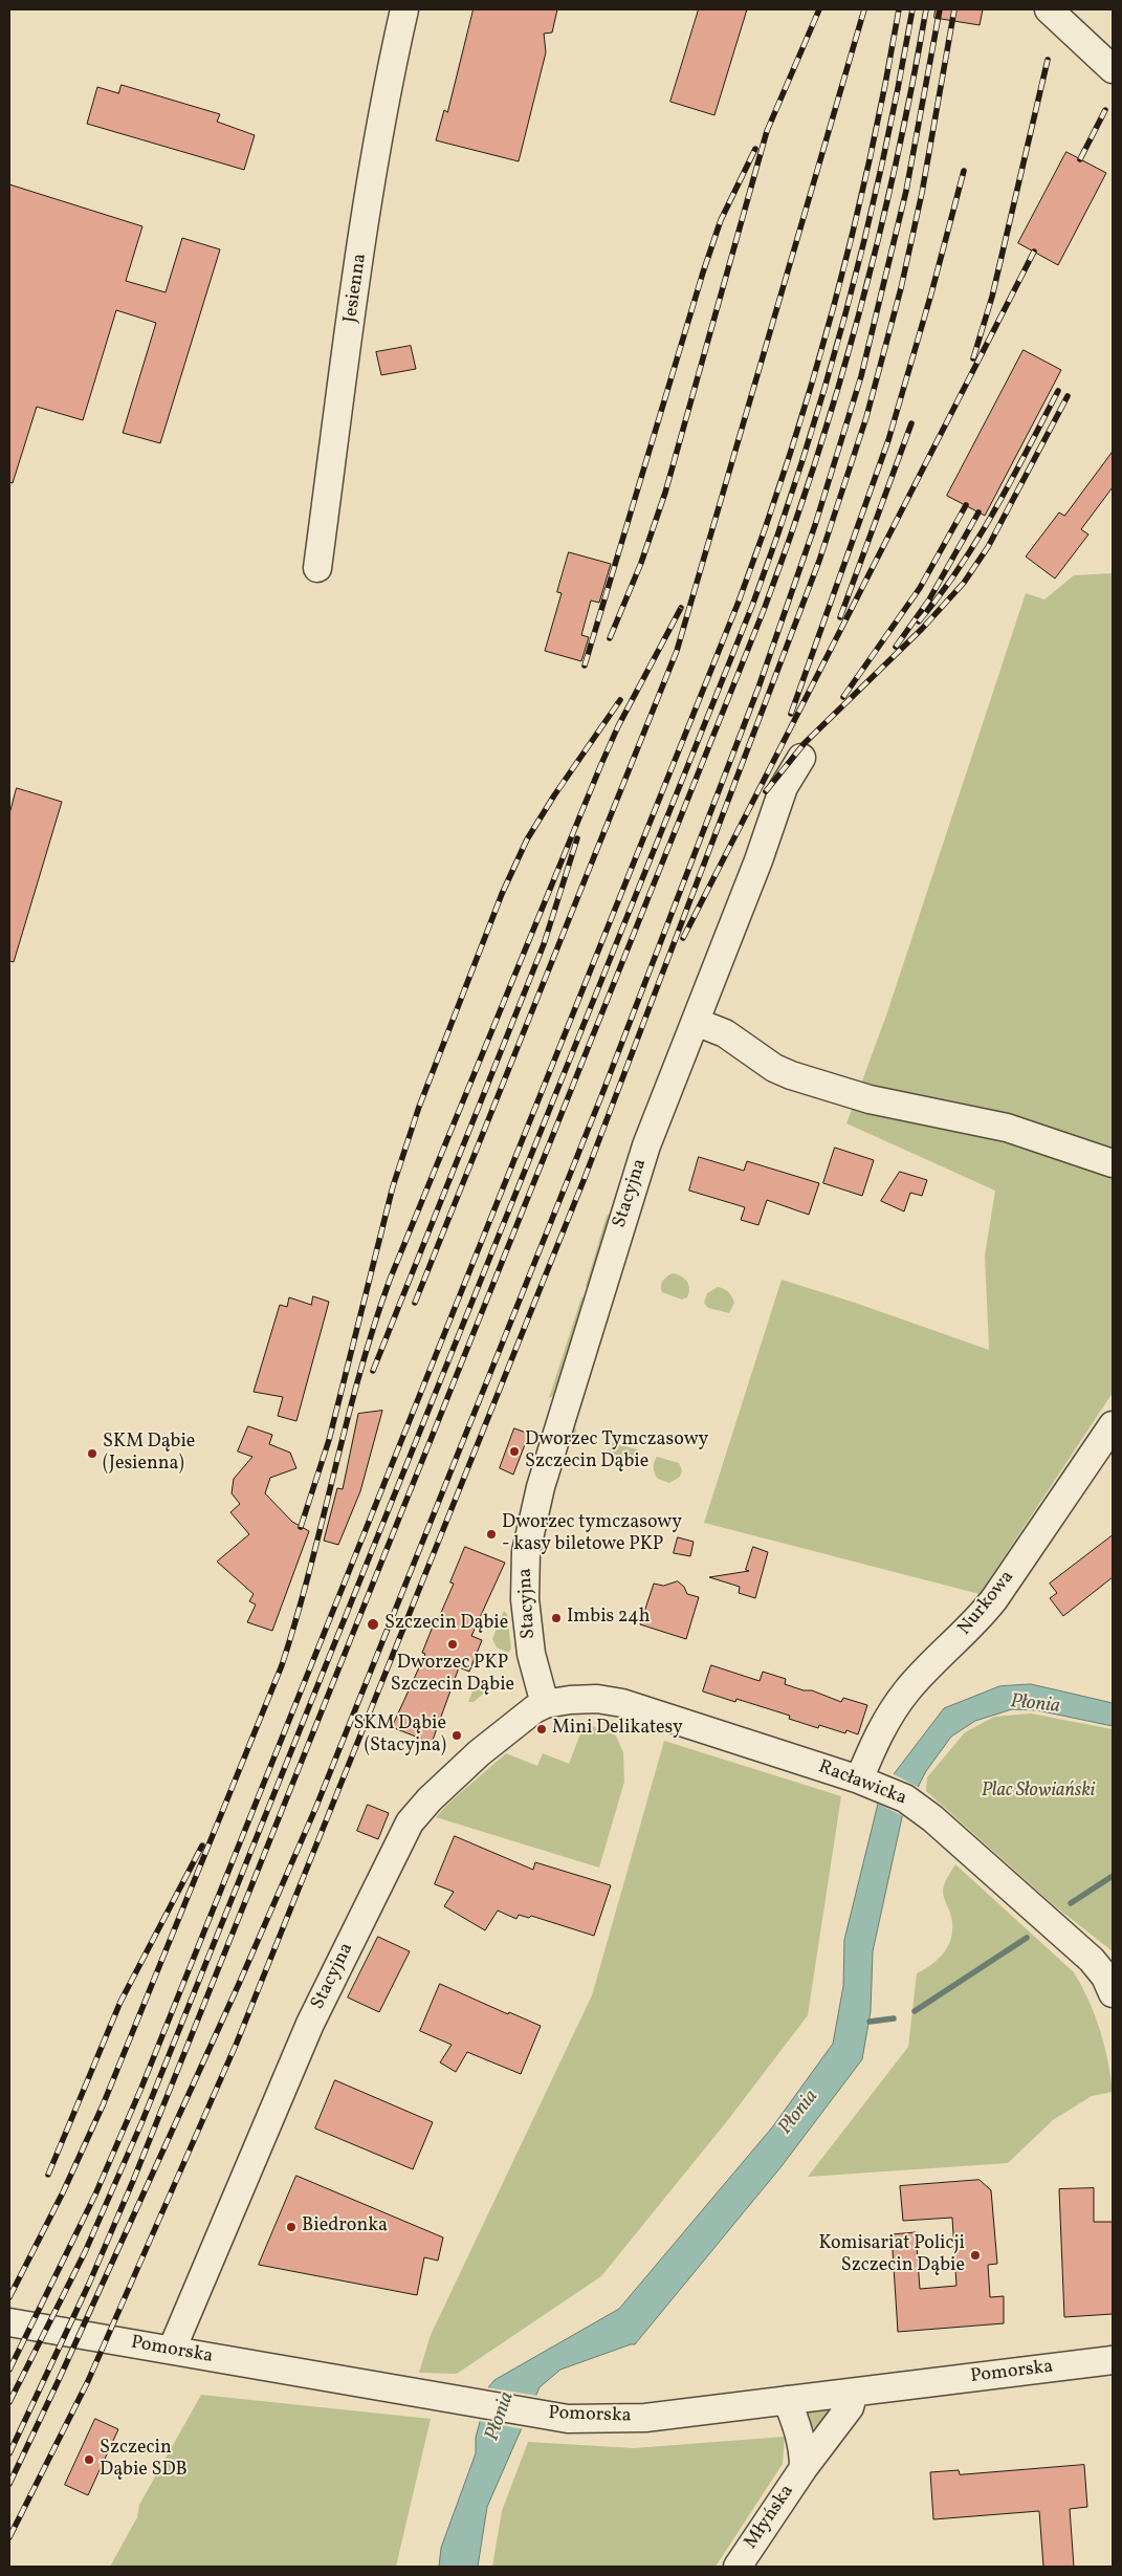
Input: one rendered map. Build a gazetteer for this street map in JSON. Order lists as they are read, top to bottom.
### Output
{
  "streets": {
    "street": [
      "Jesienna",
      "Stacyjna",
      "Nurkowa",
      "Racławicka",
      "Pomorska",
      "Młyńska"
    ]
  },
  "crossings": [
    ["Stacyjna", "Racławicka"],
    ["Stacyjna", "Pomorska"],
    ["Nurkowa", "Racławicka"],
    ["Pomorska", "Młyńska"]
  ],
  "water": ["Płonia"],
  "parks": ["Plac Słowiański"],
  "places": [
    "Dworzec Tymczasowy Szczecin Dąbie",
    "SKM Dąbie (Jesienna)",
    "Dworzec tymczasowy - kasy biletowe PKP",
    "Imbis 24h",
    "Szczecin Dąbie",
    "Dworzec PKP Szczecin Dąbie",
    "Mini Delikatesy",
    "SKM Dąbie (Stacyjna)",
    "Biedronka",
    "Komisariat Policji Szczecin Dąbie",
    "Szczecin Dąbie SDB"
  ]
}
